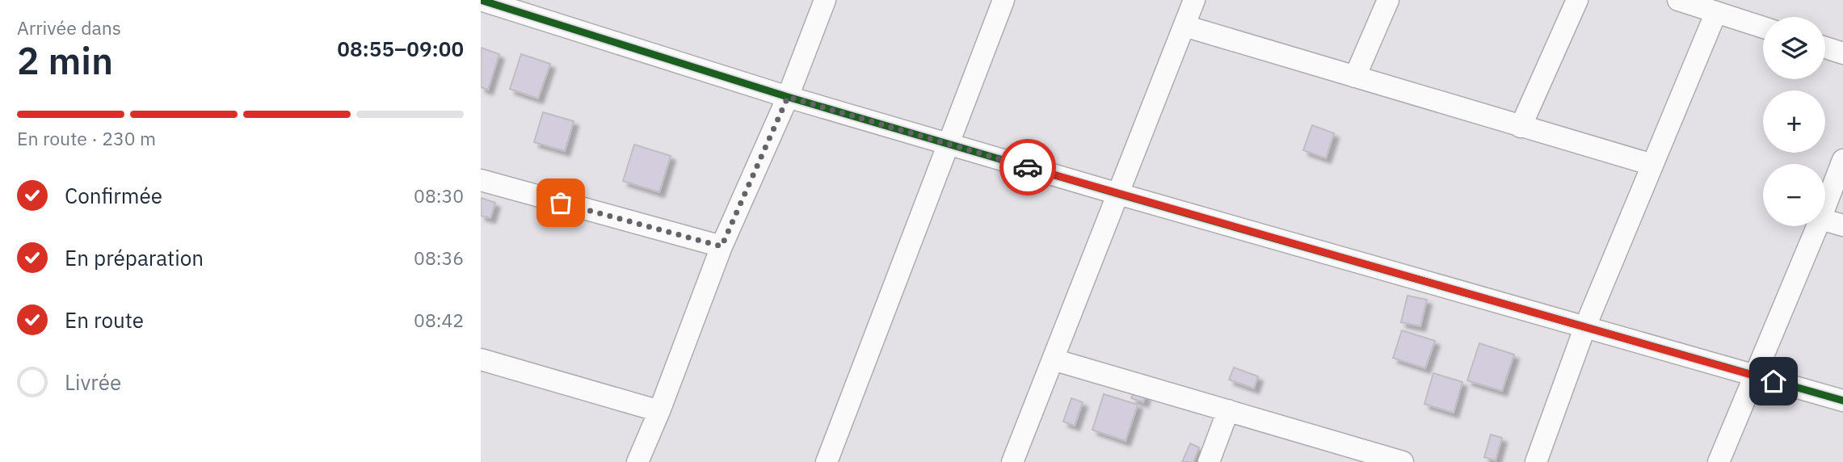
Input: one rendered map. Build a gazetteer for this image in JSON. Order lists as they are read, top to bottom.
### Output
{
  "page": {
    "heading": ["2 min", "Arrivée dans", "08:55–09:00"],
    "map_buttons": ["+", "−"],
    "bar": "En route · 230 m",
    "list": [
      ["Confirmée", "08:30"],
      ["En préparation", "08:36"],
      ["En route", "08:42"],
      "Livrée"
    ]
  }
}
